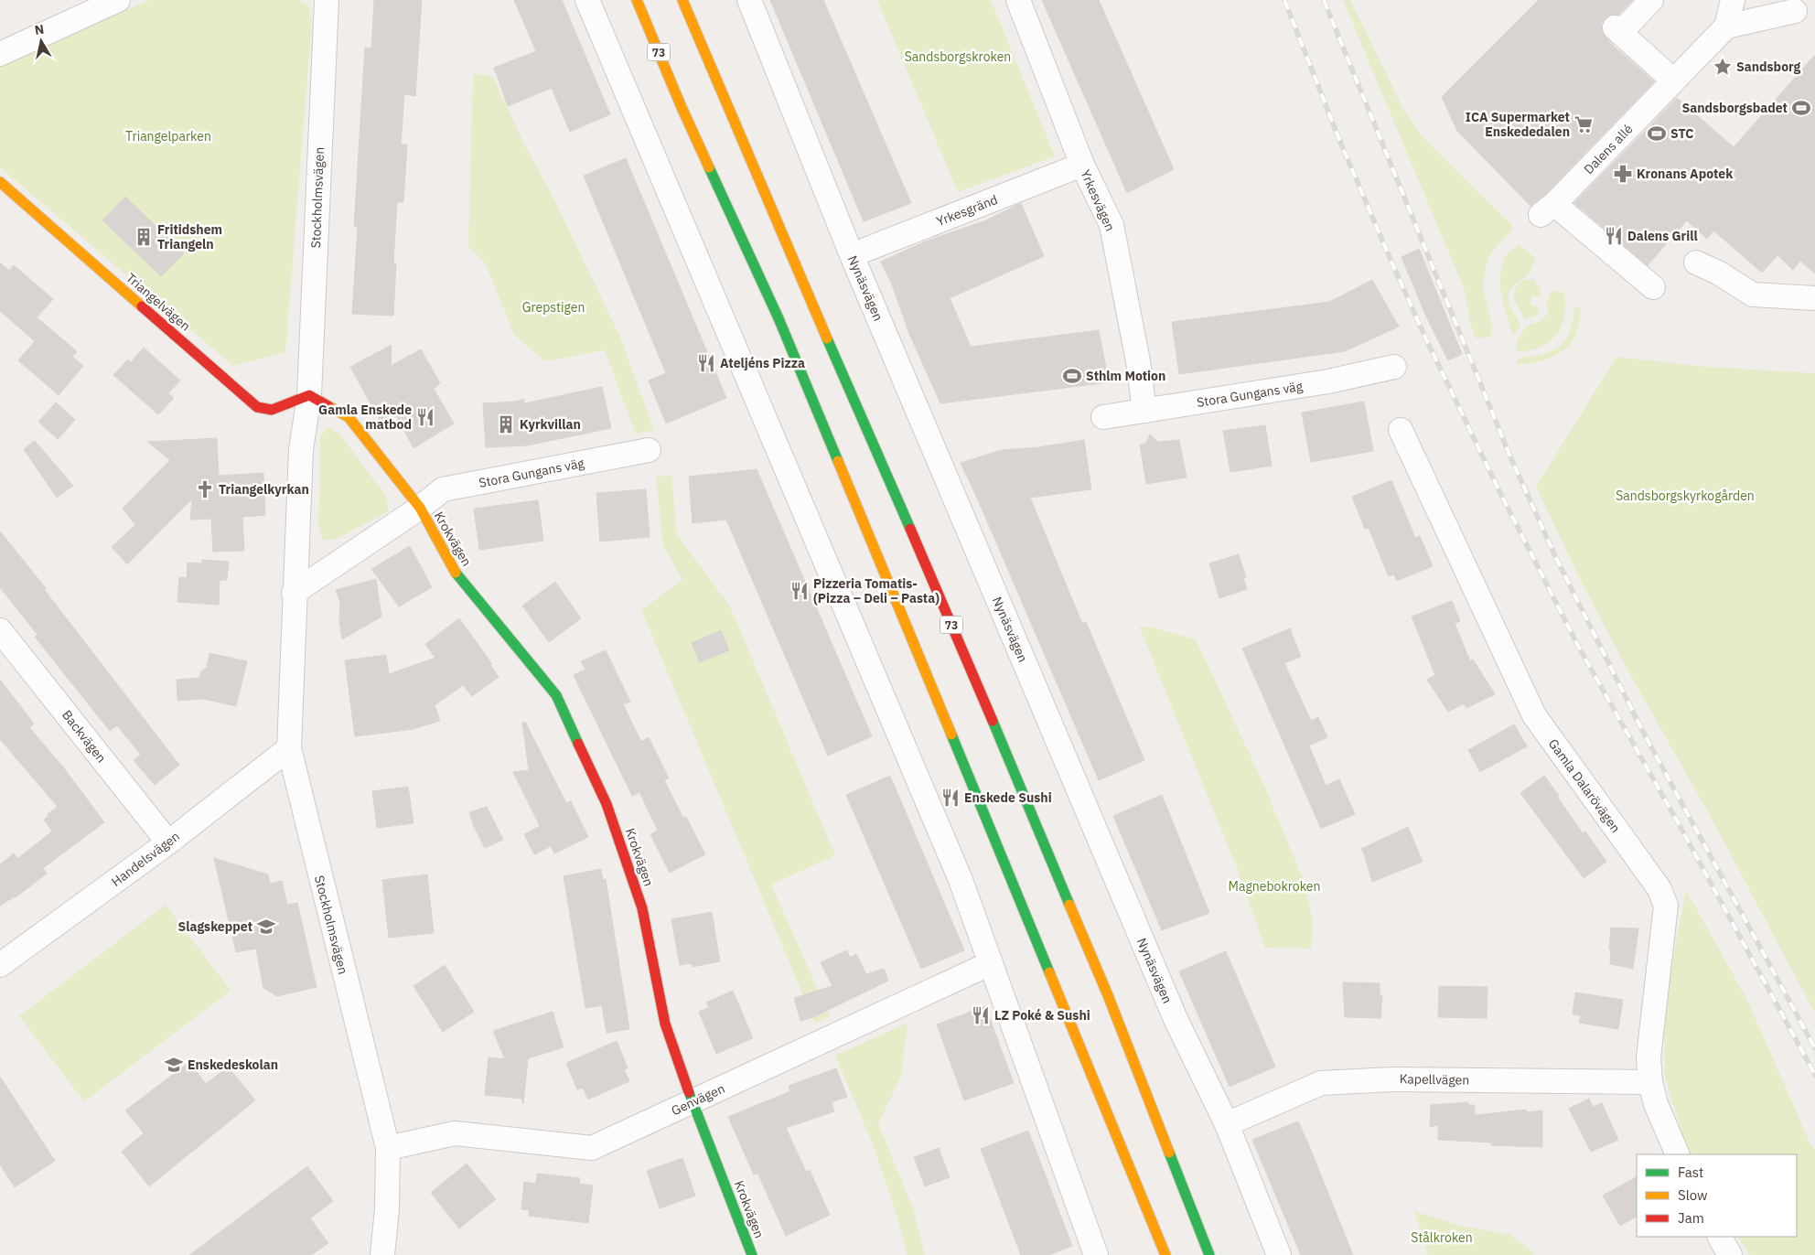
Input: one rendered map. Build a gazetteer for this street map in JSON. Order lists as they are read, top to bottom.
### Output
{
  "streets": {
    "main road": ["73", "Triangelvägen", "Krokvägen"],
    "street": [
      "Dalens allé",
      "Stockholmsvägen",
      "Yrkesvägen",
      "Yrkesgränd",
      "Nynäsvägen",
      "Stora Gungans väg",
      "Backvägen",
      "Gamla Dalarövägen",
      "Handelsvägen",
      "Kapellvägen",
      "Genvägen"
    ]
  },
  "crossings": [
    ["Stockholmsvägen", "Triangelvägen"],
    ["Stockholmsvägen", "Handelsvägen"],
    ["Stockholmsvägen", "Genvägen"],
    ["Yrkesvägen", "Yrkesgränd"],
    ["Yrkesvägen", "Stora Gungans väg"],
    ["Yrkesgränd", "Nynäsvägen"],
    ["Nynäsvägen", "Kapellvägen"],
    ["Stora Gungans väg", "Krokvägen"],
    ["Krokvägen", "Genvägen"],
    ["Backvägen", "Handelsvägen"],
    ["Gamla Dalarövägen", "Kapellvägen"]
  ],
  "parks": [
    "Sandsborgskroken",
    "Triangelparken",
    "Grepstigen",
    "Sandsborgskyrkogården",
    "Magnebokroken",
    "Stålkroken"
  ],
  "places": {
    "place": ["Sandsborg"],
    "sports": ["Sandsborgsbadet", "STC", "Sthlm Motion"],
    "supermarket": ["ICA Supermarket Enskededalen"],
    "pharmacy": ["Kronans Apotek"],
    "restaurant": [
      "Dalens Grill",
      "Ateljéns Pizza",
      "Gamla Enskede matbod",
      "Pizzeria Tomatis- (Pizza – Deli – Pasta)",
      "Enskede Sushi",
      "LZ Poké & Sushi"
    ],
    "building": ["Fritidshem Triangeln", "Kyrkvillan"],
    "church": ["Triangelkyrkan"],
    "school or university": ["Slagskeppet", "Enskedeskolan"]
  },
  "legend": ["Fast", "Slow", "Jam"],
  "north": "top"
}
